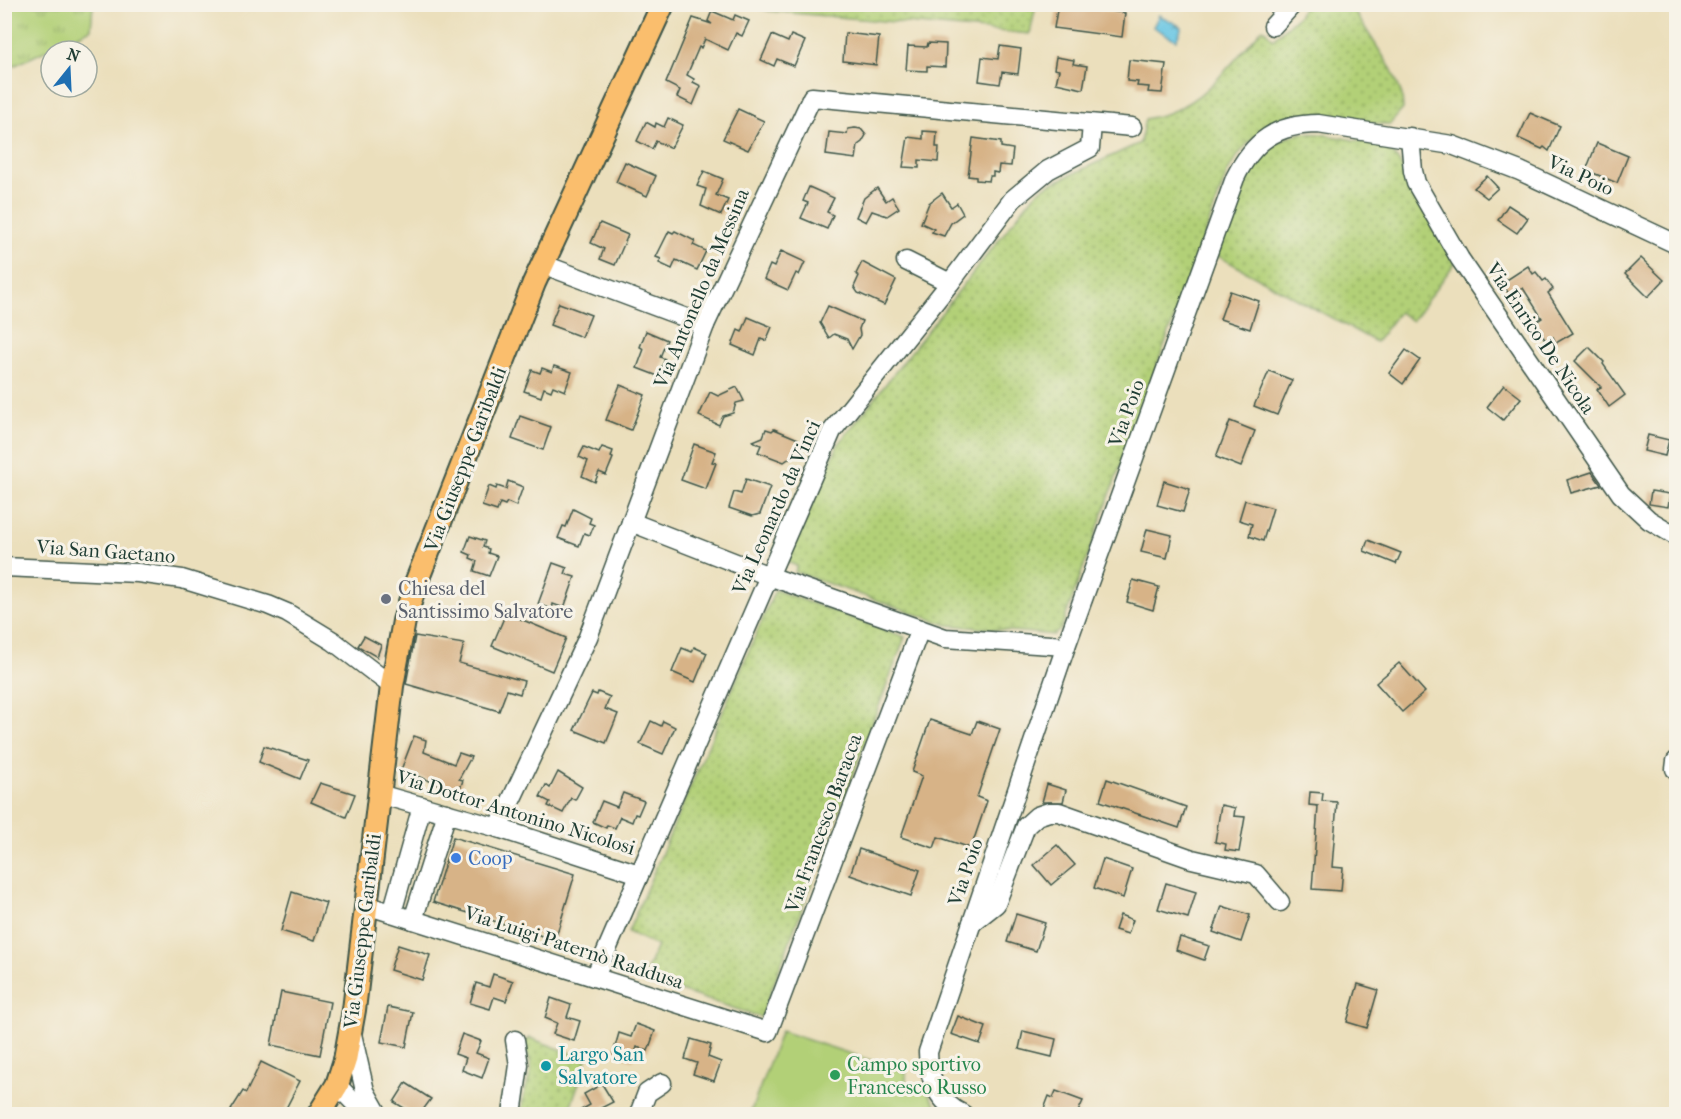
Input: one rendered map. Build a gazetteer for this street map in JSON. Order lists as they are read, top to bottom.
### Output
{
  "streets": {
    "main road": ["Via Giuseppe Garibaldi"],
    "street": [
      "Via Poio",
      "Via Antonello da Messina",
      "Via Enrico De Nicola",
      "Via Leonardo da Vinci",
      "Via San Gaetano",
      "Via Dottor Antonino Nicolosi",
      "Via Francesco Baracca",
      "Via Luigi Paternò Raddusa"
    ]
  },
  "crossings": [
    ["Via Poio", "Via Enrico De Nicola"],
    ["Via Antonello da Messina", "Via Leonardo da Vinci"],
    ["Via Antonello da Messina", "Via Dottor Antonino Nicolosi"],
    ["Via Giuseppe Garibaldi", "Via San Gaetano"],
    ["Via Giuseppe Garibaldi", "Via Dottor Antonino Nicolosi"],
    ["Via Giuseppe Garibaldi", "Via Luigi Paternò Raddusa"],
    ["Via Leonardo da Vinci", "Via Dottor Antonino Nicolosi"],
    ["Via Leonardo da Vinci", "Via Luigi Paternò Raddusa"],
    ["Via Francesco Baracca", "Via Luigi Paternò Raddusa"]
  ],
  "places": [
    "Chiesa del Santissimo Salvatore",
    "Coop",
    "Largo San Salvatore",
    "Campo sportivo Francesco Russo"
  ],
  "north": "top"
}
